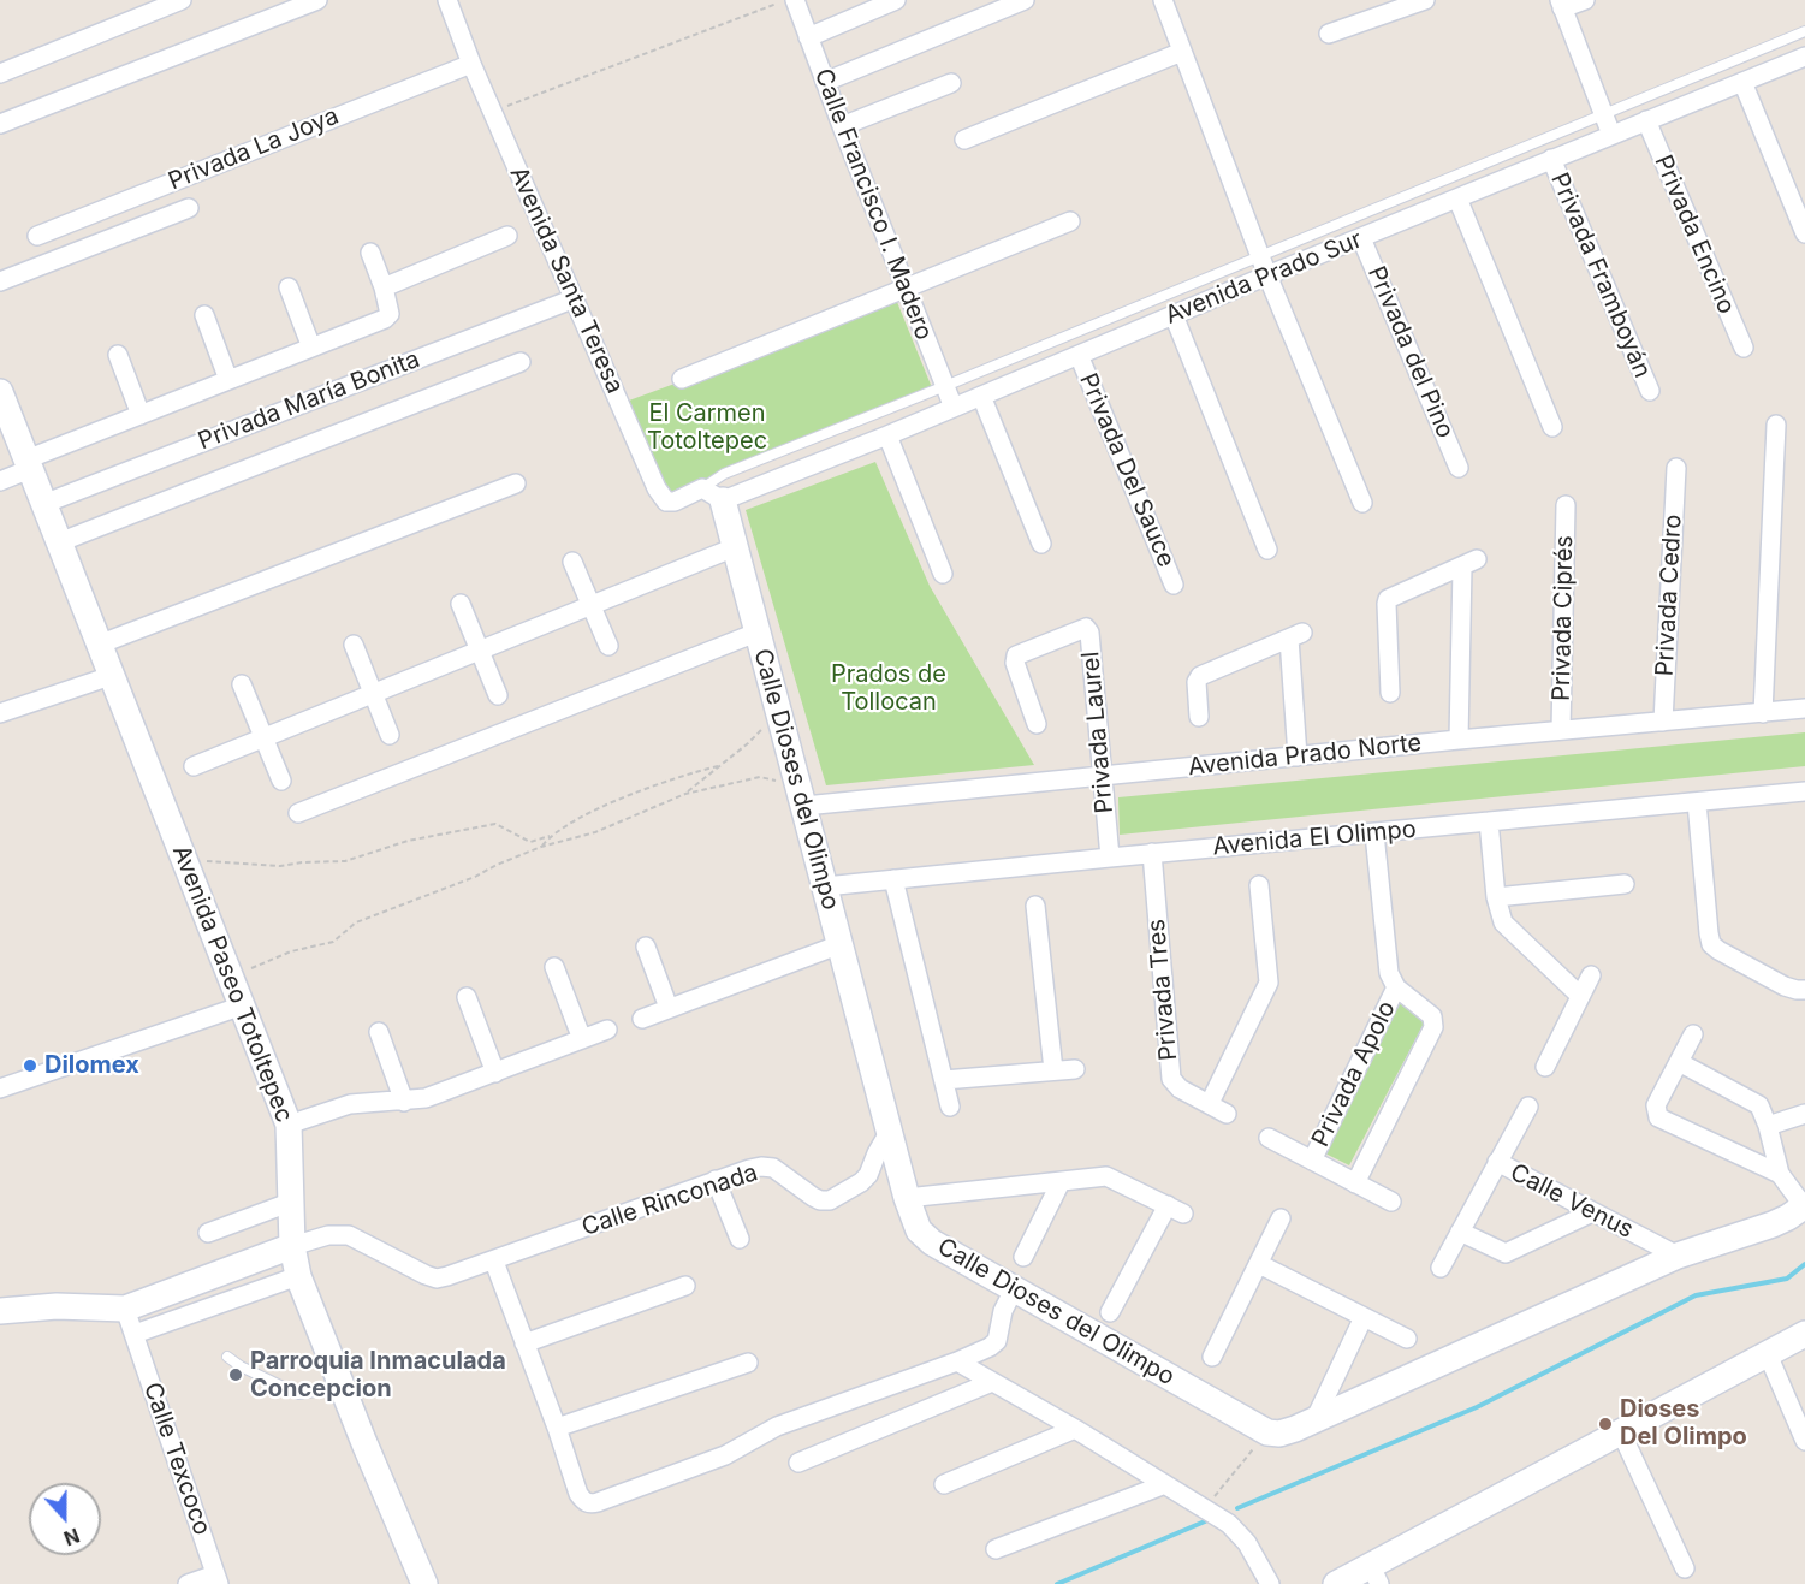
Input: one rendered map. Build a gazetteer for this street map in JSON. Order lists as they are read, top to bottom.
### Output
{
  "streets": {
    "main road": ["Calle Dioses del Olimpo", "Avenida Paseo Totoltepec"],
    "street": [
      "Privada La Joya",
      "Calle Francisco I. Madero",
      "Privada Encino",
      "Privada Framboyán",
      "Avenida Prado Sur",
      "Avenida Santa Teresa",
      "Privada del Pino",
      "Privada María Bonita",
      "Privada Del Sauce",
      "Privada Cedro",
      "Privada Ciprés",
      "Privada Laurel",
      "Avenida Prado Norte",
      "Avenida El Olimpo",
      "Privada Tres",
      "Privada Apolo",
      "Calle Rinconada",
      "Calle Venus",
      "Calle Texcoco"
    ]
  },
  "crossings": [
    ["Privada La Joya", "Avenida Santa Teresa"],
    ["Calle Francisco I. Madero", "Avenida Prado Sur"],
    ["Privada Encino", "Avenida Prado Sur"],
    ["Privada Framboyán", "Avenida Prado Sur"],
    ["Avenida Prado Sur", "Avenida Santa Teresa"],
    ["Avenida Prado Sur", "Privada del Pino"],
    ["Avenida Prado Sur", "Privada Del Sauce"],
    ["Avenida Prado Sur", "Calle Dioses del Olimpo"],
    ["Avenida Santa Teresa", "Privada María Bonita"],
    ["Avenida Santa Teresa", "Calle Dioses del Olimpo"],
    ["Privada María Bonita", "Avenida Paseo Totoltepec"],
    ["Privada Cedro", "Avenida Prado Norte"],
    ["Privada Ciprés", "Avenida Prado Norte"],
    ["Privada Laurel", "Avenida Prado Norte"],
    ["Privada Laurel", "Avenida El Olimpo"],
    ["Avenida Prado Norte", "Calle Dioses del Olimpo"],
    ["Calle Dioses del Olimpo", "Avenida El Olimpo"],
    ["Calle Dioses del Olimpo", "Calle Rinconada"],
    ["Avenida El Olimpo", "Privada Tres"],
    ["Avenida El Olimpo", "Privada Apolo"],
    ["Avenida Paseo Totoltepec", "Calle Rinconada"]
  ],
  "parks": ["El Carmen Totoltepec", "Prados de Tollocan"],
  "places": ["Dilomex", "Parroquia Inmaculada Concepcion", "Dioses Del Olimpo"],
  "north": "bottom"
}
